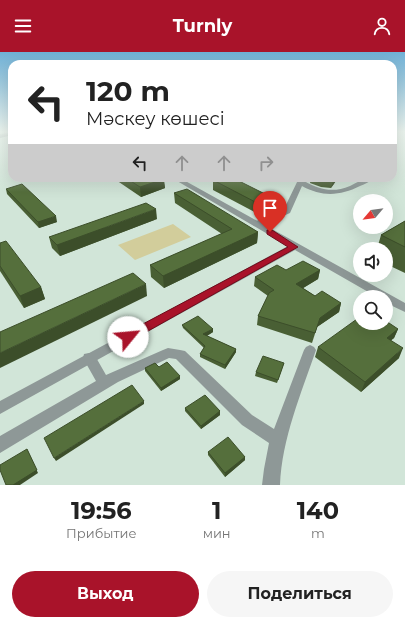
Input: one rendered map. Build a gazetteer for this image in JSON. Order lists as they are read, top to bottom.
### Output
{
  "north": "bottom left",
  "page": {
    "header": "Turnly",
    "turn": ["120 m", "Мәскеу көшесі"],
    "eta": [
      "19:56",
      "Прибытие",
      "1",
      "мин",
      "140",
      "m"
    ],
    "buttons": ["Выход", "Поделиться"]
  }
}
